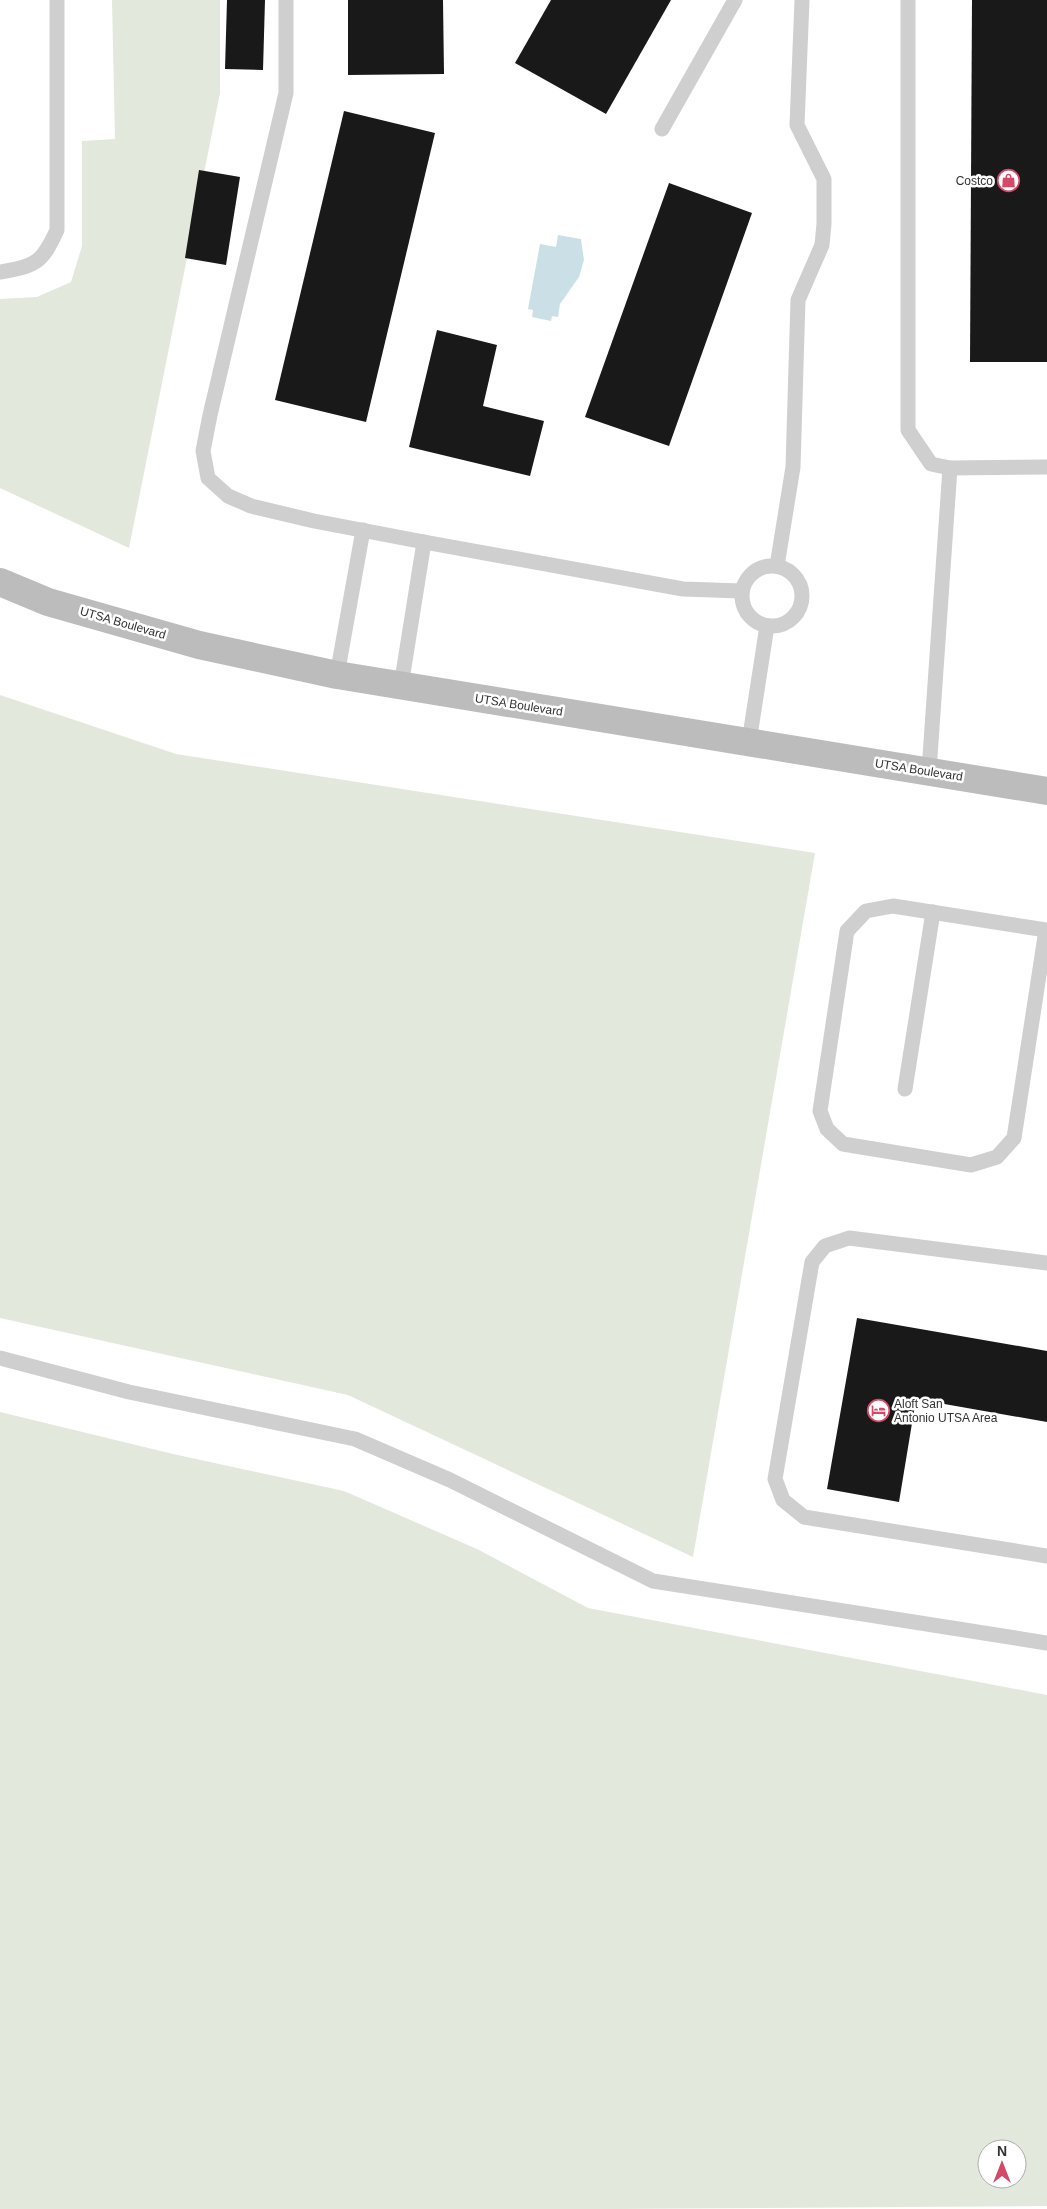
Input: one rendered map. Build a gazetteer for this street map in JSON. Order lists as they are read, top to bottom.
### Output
{
  "streets": {
    "main road": ["UTSA Boulevard"]
  },
  "places": {
    "shop": ["Costco"],
    "hotel": ["Aloft San Antonio UTSA Area"]
  },
  "north": "top"
}
